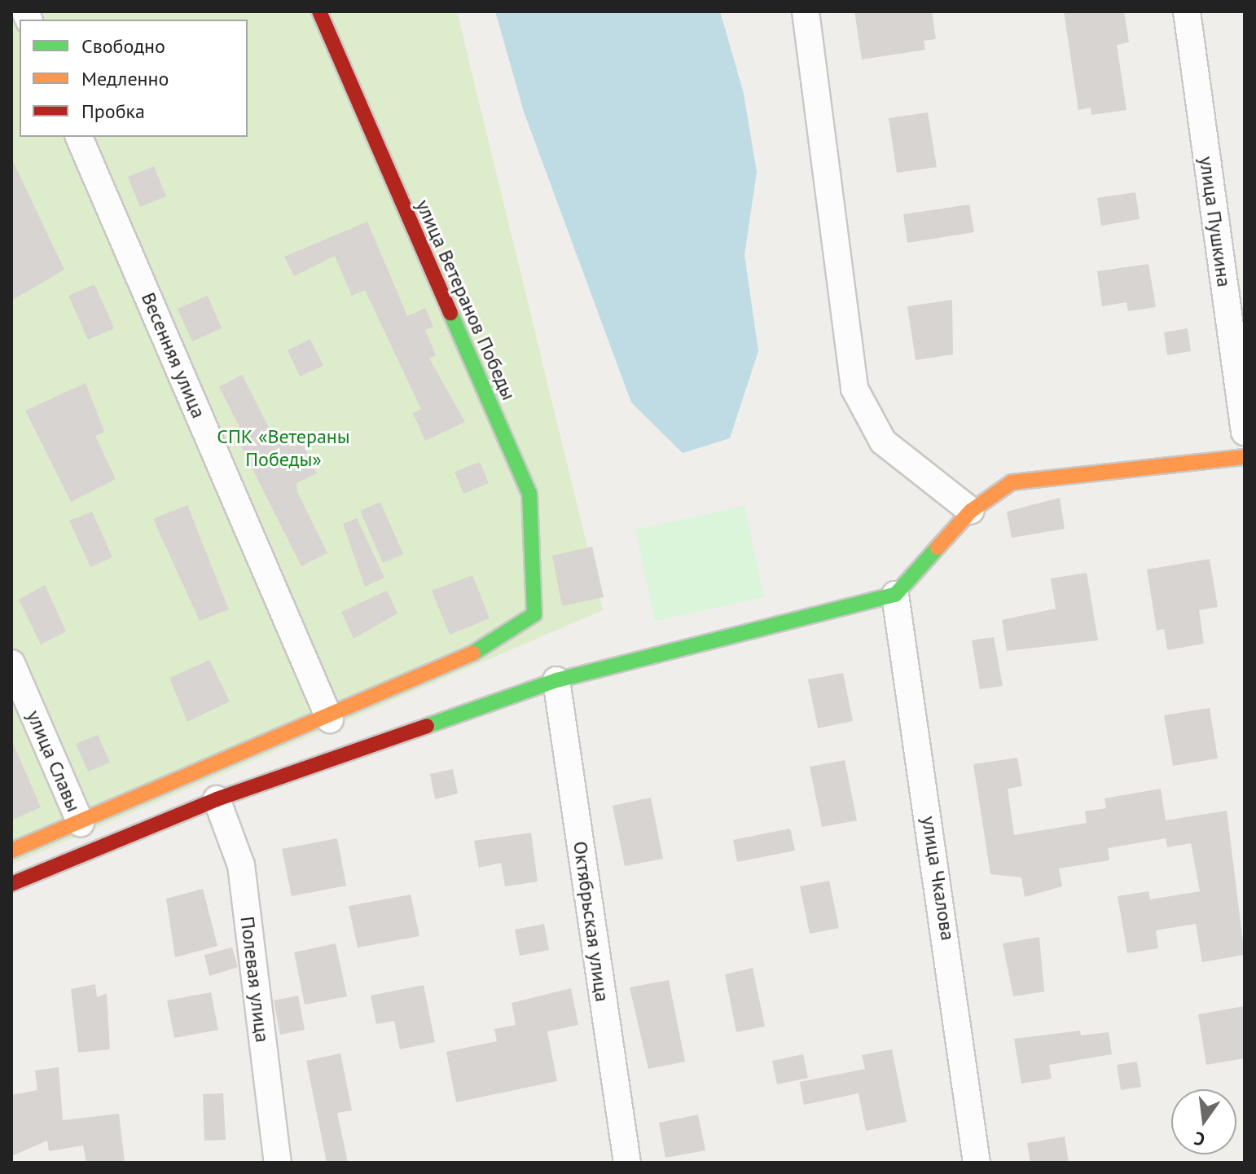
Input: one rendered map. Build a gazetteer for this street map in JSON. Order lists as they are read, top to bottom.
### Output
{
  "streets": {
    "street": [
      "улица Пушкина",
      "улица Ветеранов Победы",
      "Весенняя улица",
      "улица Славы",
      "улица Чкалова",
      "Октябрьская улица",
      "Полевая улица"
    ]
  },
  "crossings": [
    ["улица Ветеранов Победы", "Весенняя улица"]
  ],
  "parks": ["СПК «Ветераны Победы»"],
  "legend": ["Свободно", "Медленно", "Пробка"],
  "north": "bottom"
}
